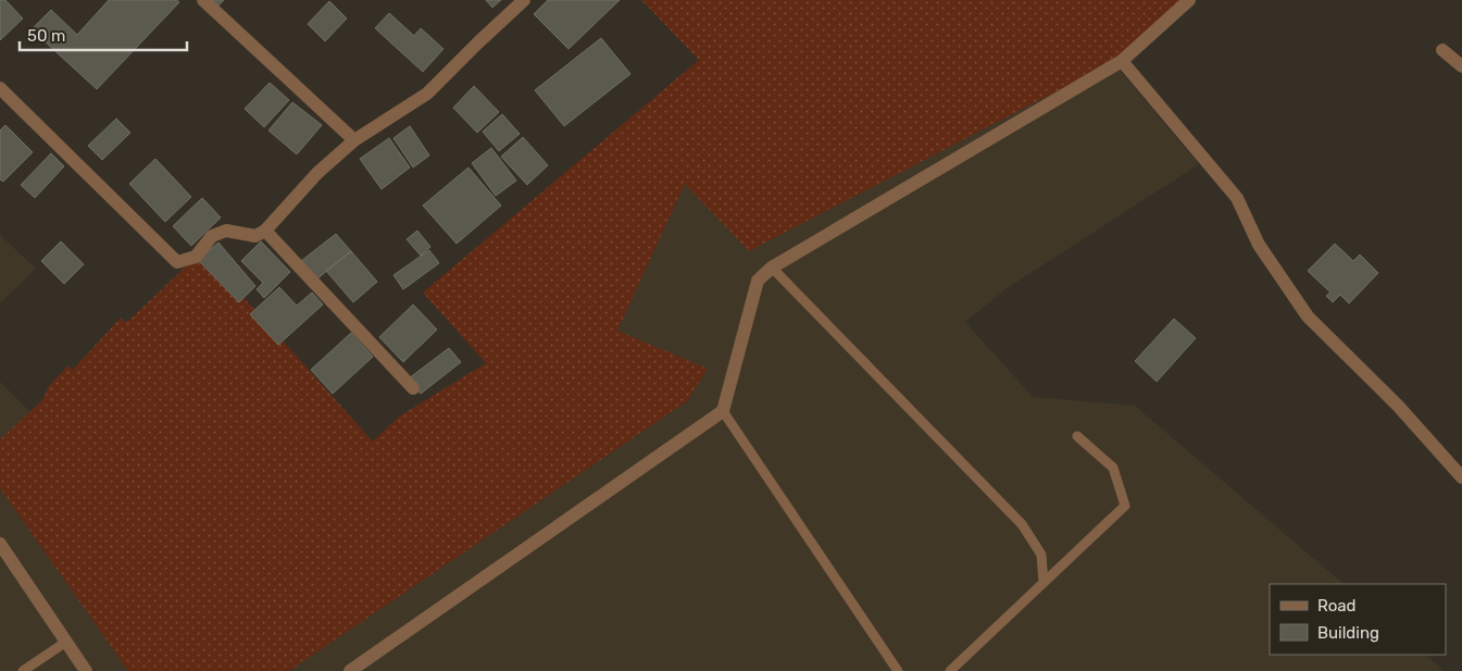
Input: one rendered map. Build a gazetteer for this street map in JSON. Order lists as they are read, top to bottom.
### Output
{
  "legend": ["Road", "Building"],
  "scale_bar": "50 m"
}
